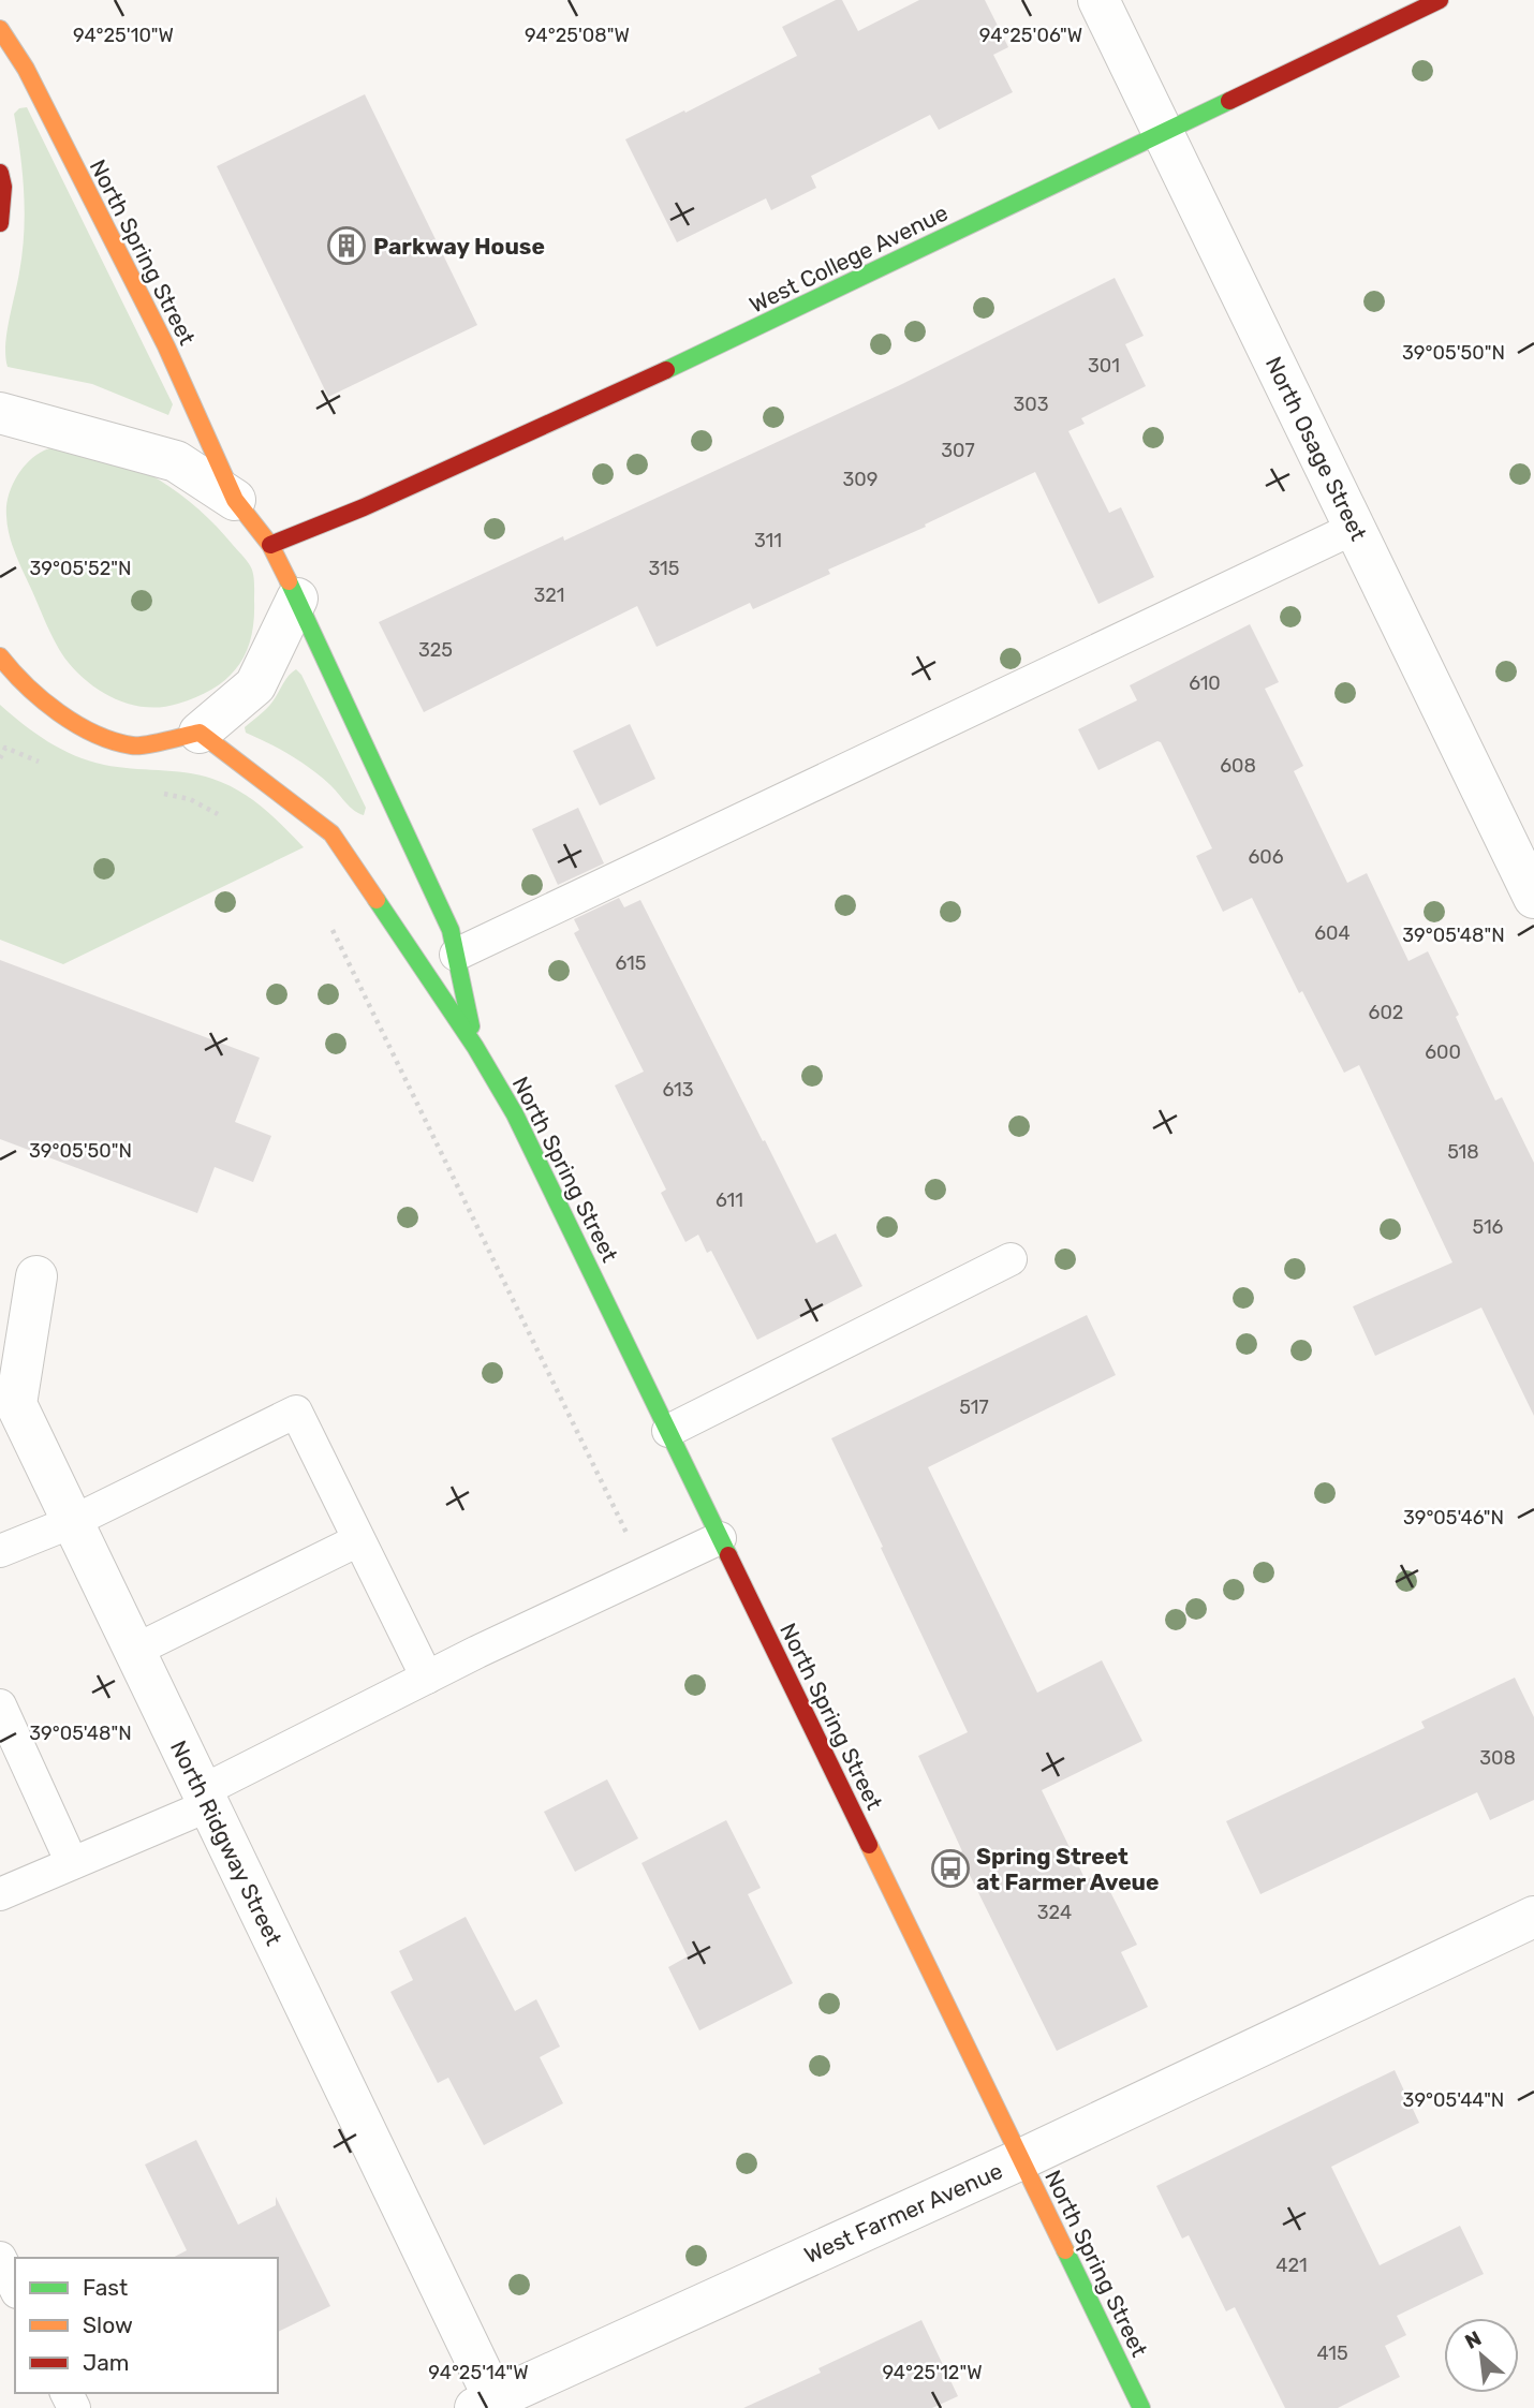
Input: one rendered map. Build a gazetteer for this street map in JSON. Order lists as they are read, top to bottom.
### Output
{
  "streets": {
    "street": [
      "North Spring Street",
      "West College Avenue",
      "North Osage Street",
      "North Ridgway Street",
      "West Farmer Avenue"
    ]
  },
  "crossings": [
    ["North Spring Street", "West College Avenue"],
    ["North Spring Street", "West Farmer Avenue"],
    ["West College Avenue", "North Osage Street"],
    ["North Ridgway Street", "West Farmer Avenue"]
  ],
  "places": {
    "building": ["Parkway House"],
    "bus stop": ["Spring Street at Farmer Aveue"]
  },
  "house_numbers": [
    "301",
    "303",
    "307",
    "309",
    "311",
    "315",
    "321",
    "325",
    "610",
    "608",
    "606",
    "604",
    "615",
    "602",
    "600",
    "613",
    "518",
    "611",
    "516",
    "517",
    "308",
    "324",
    "421",
    "415"
  ],
  "legend": ["Fast", "Slow", "Jam"],
  "north": "top left",
  "coordinates": [
    "94°25'10\"W",
    "94°25'08\"W",
    "94°25'06\"W",
    "39°05'50\"N",
    "39°05'52\"N",
    "39°05'48\"N",
    "39°05'46\"N",
    "39°05'44\"N",
    "94°25'14\"W",
    "94°25'12\"W"
  ]
}
